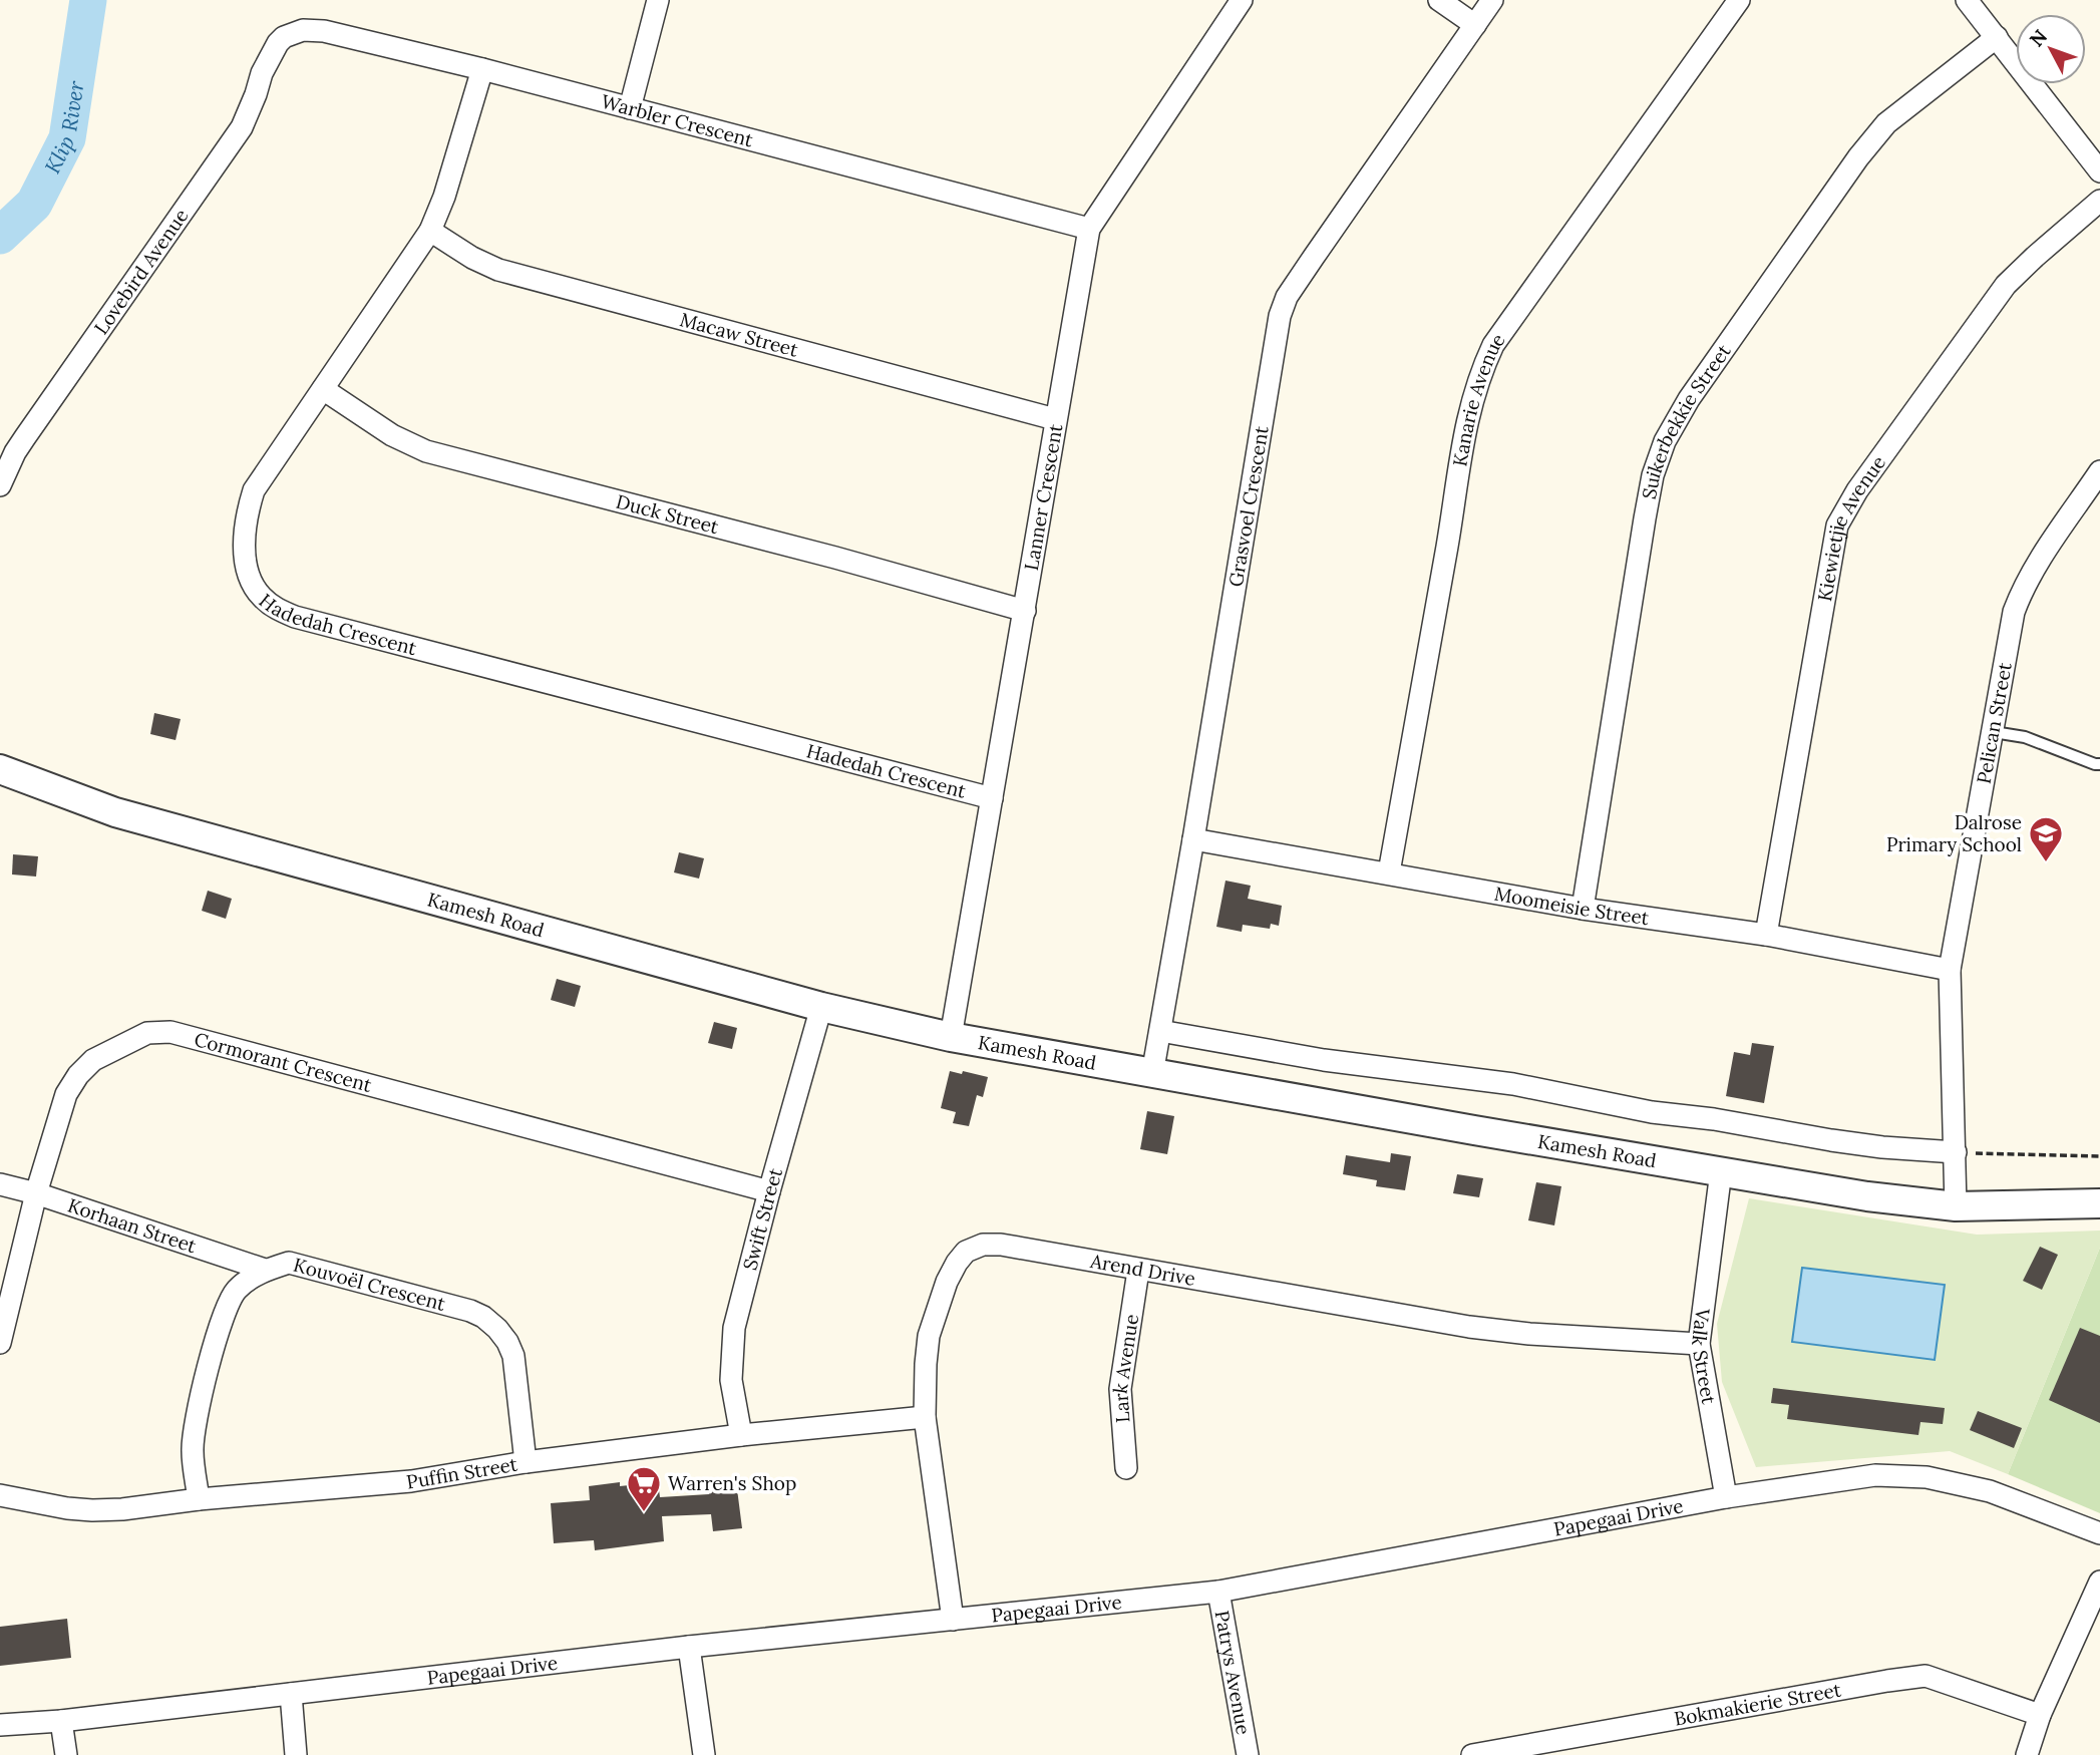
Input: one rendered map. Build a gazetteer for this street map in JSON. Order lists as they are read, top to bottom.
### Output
{
  "streets": {
    "street": [
      "Warbler Crescent",
      "Lovebird Avenue",
      "Macaw Street",
      "Kanarie Avenue",
      "Suikerbekkie Street",
      "Lanner Crescent",
      "Grasvoel Crescent",
      "Duck Street",
      "Kiewietjie Avenue",
      "Hadedah Crescent",
      "Pelican Street",
      "Moomeisie Street",
      "Kamesh Road",
      "Cormorant Crescent",
      "Swift Street",
      "Korhaan Street",
      "Arend Drive",
      "Kouvoël Crescent",
      "Valk Street",
      "Lark Avenue",
      "Puffin Street",
      "Papegaai Drive",
      "Patrys Avenue",
      "Bokmakierie Street"
    ]
  },
  "crossings": [
    ["Warbler Crescent", "Lovebird Avenue"],
    ["Warbler Crescent", "Lanner Crescent"],
    ["Warbler Crescent", "Hadedah Crescent"],
    ["Macaw Street", "Lanner Crescent"],
    ["Macaw Street", "Hadedah Crescent"],
    ["Kanarie Avenue", "Moomeisie Street"],
    ["Suikerbekkie Street", "Moomeisie Street"],
    ["Lanner Crescent", "Duck Street"],
    ["Lanner Crescent", "Hadedah Crescent"],
    ["Lanner Crescent", "Kamesh Road"],
    ["Grasvoel Crescent", "Moomeisie Street"],
    ["Grasvoel Crescent", "Kamesh Road"],
    ["Duck Street", "Hadedah Crescent"],
    ["Kiewietjie Avenue", "Moomeisie Street"],
    ["Pelican Street", "Moomeisie Street"],
    ["Pelican Street", "Kamesh Road"],
    ["Kamesh Road", "Swift Street"],
    ["Kamesh Road", "Valk Street"],
    ["Cormorant Crescent", "Swift Street"],
    ["Cormorant Crescent", "Korhaan Street"],
    ["Swift Street", "Puffin Street"],
    ["Korhaan Street", "Kouvoël Crescent"],
    ["Arend Drive", "Valk Street"],
    ["Arend Drive", "Lark Avenue"],
    ["Arend Drive", "Puffin Street"],
    ["Arend Drive", "Papegaai Drive"],
    ["Kouvoël Crescent", "Puffin Street"],
    ["Valk Street", "Papegaai Drive"],
    ["Papegaai Drive", "Patrys Avenue"]
  ],
  "water": ["Klip River"],
  "places": {
    "school or university": ["Dalrose Primary School"],
    "supermarket": ["Warren's Shop"]
  },
  "north": "top left"
}
